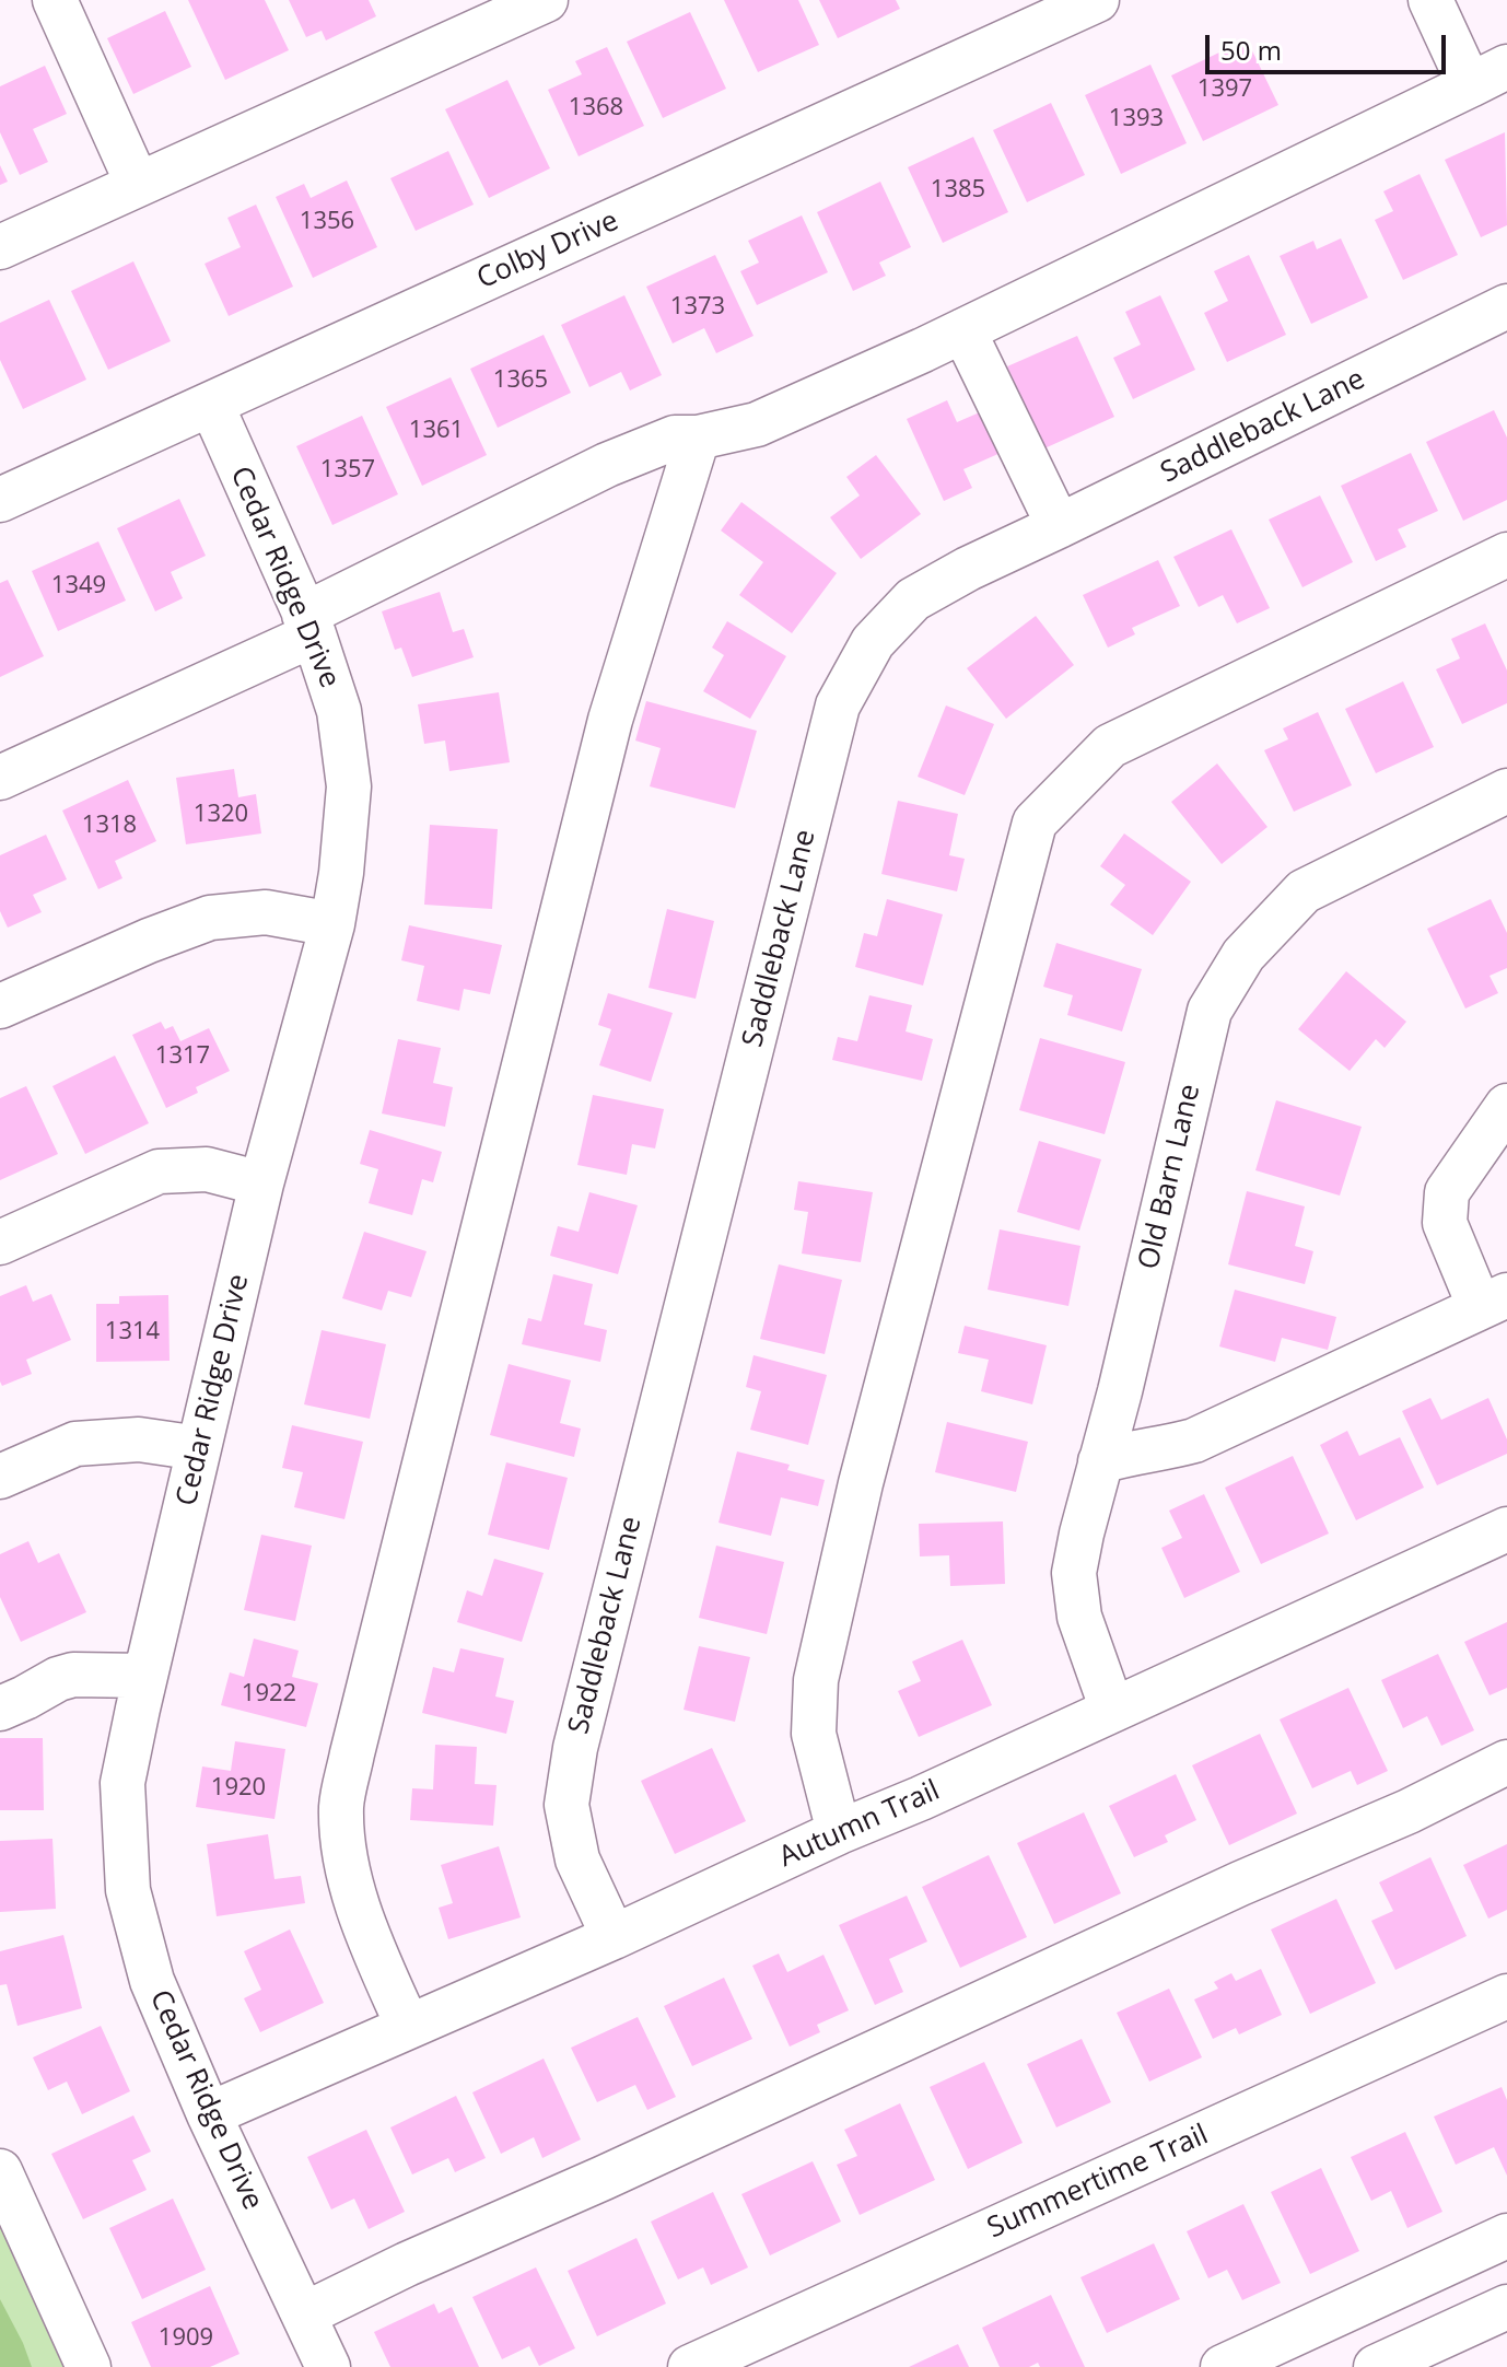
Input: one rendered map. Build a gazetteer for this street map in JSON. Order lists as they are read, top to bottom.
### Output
{
  "streets": {
    "street": [
      "Colby Drive",
      "Saddleback Lane",
      "Cedar Ridge Drive",
      "Old Barn Lane",
      "Autumn Trail",
      "Summertime Trail"
    ]
  },
  "crossings": [
    ["Colby Drive", "Cedar Ridge Drive"],
    ["Saddleback Lane", "Autumn Trail"],
    ["Cedar Ridge Drive", "Autumn Trail"],
    ["Old Barn Lane", "Autumn Trail"]
  ],
  "house_numbers": [
    "1397",
    "1368",
    "1393",
    "1385",
    "1356",
    "1373",
    "1365",
    "1361",
    "1357",
    "1349",
    "1320",
    "1318",
    "1317",
    "1314",
    "1922",
    "1920",
    "1909"
  ],
  "scale_bar": "50 m"
}
